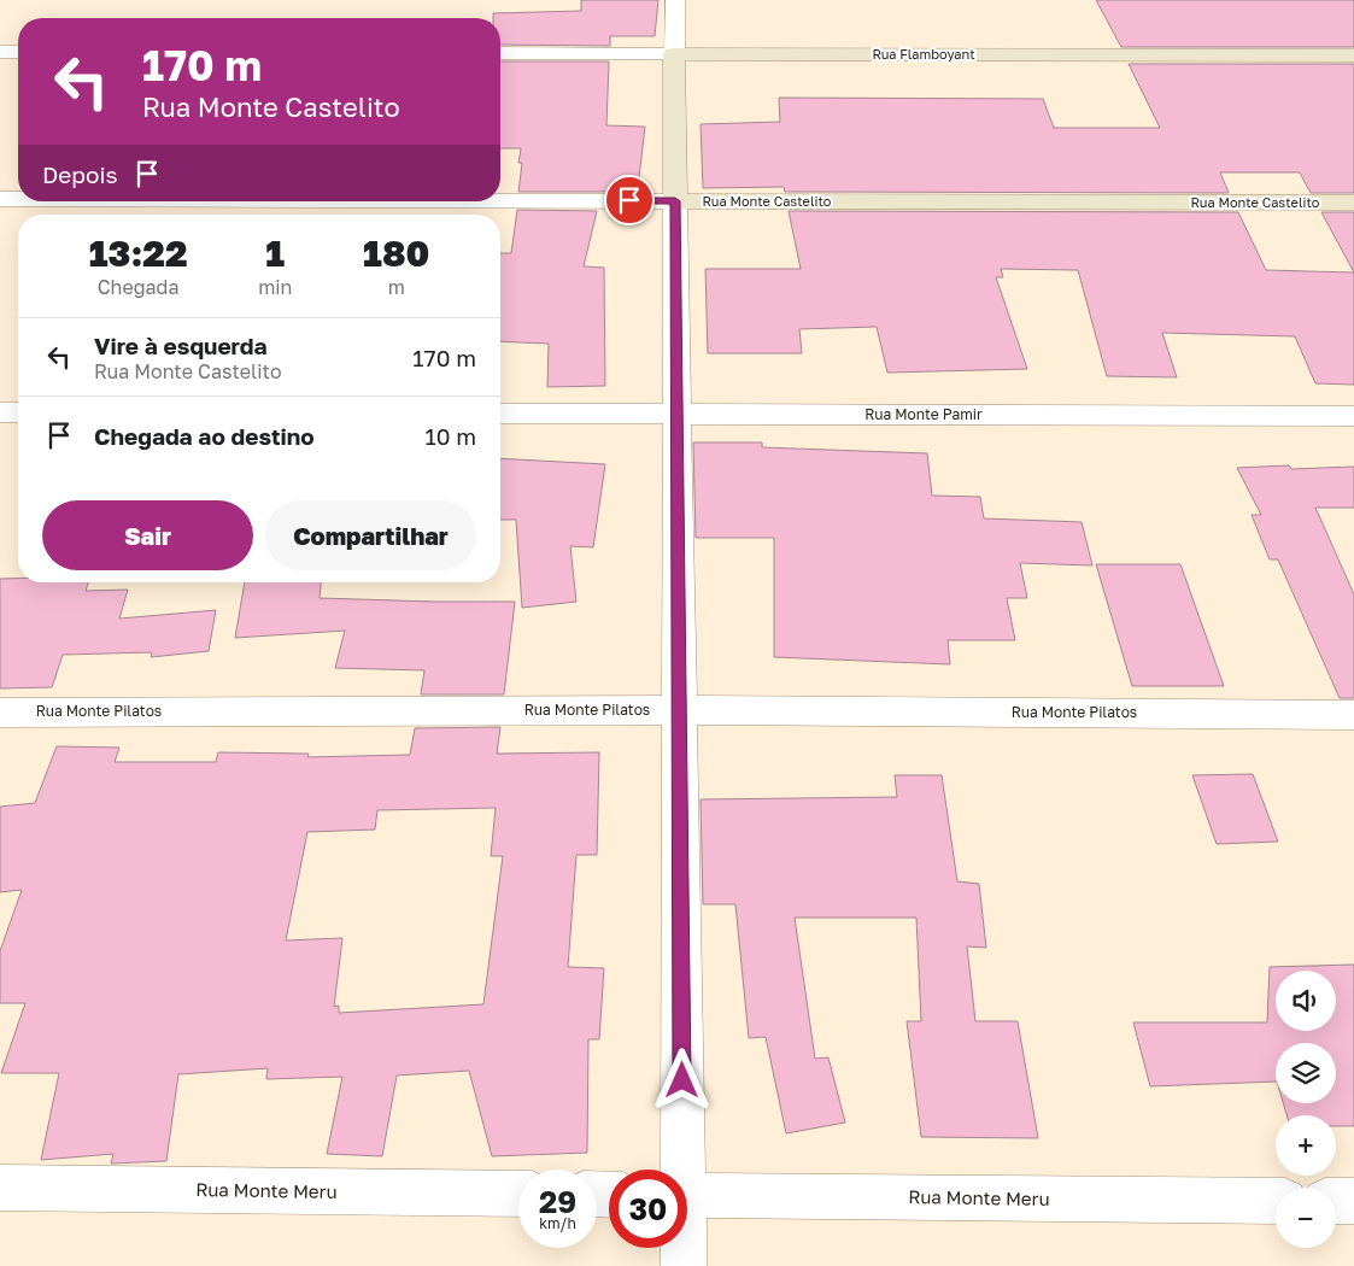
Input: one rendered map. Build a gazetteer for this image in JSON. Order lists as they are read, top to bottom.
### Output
{
  "streets": {
    "street": [
      "Rua Flamboyant",
      "Rua Monte Castelito",
      "Rua Monte Pamir",
      "Rua Monte Pilatos",
      "Rua Monte Meru"
    ]
  },
  "page": {
    "turn": ["170 m", "Rua Monte Castelito"],
    "then": "Depois",
    "eta": [
      "13:22",
      "Chegada",
      "1",
      "min",
      "180",
      "m"
    ],
    "list": [
      {
        "name": "Vire à esquerda",
        "note": "Rua Monte Castelito",
        "value": "170 m"
      },
      {
        "name": "Chegada ao destino",
        "value": "10 m"
      }
    ],
    "buttons": ["Sair", "Compartilhar"],
    "map_buttons": ["+", "−"],
    "speed": "29 km/h",
    "limit": "30"
  }
}
